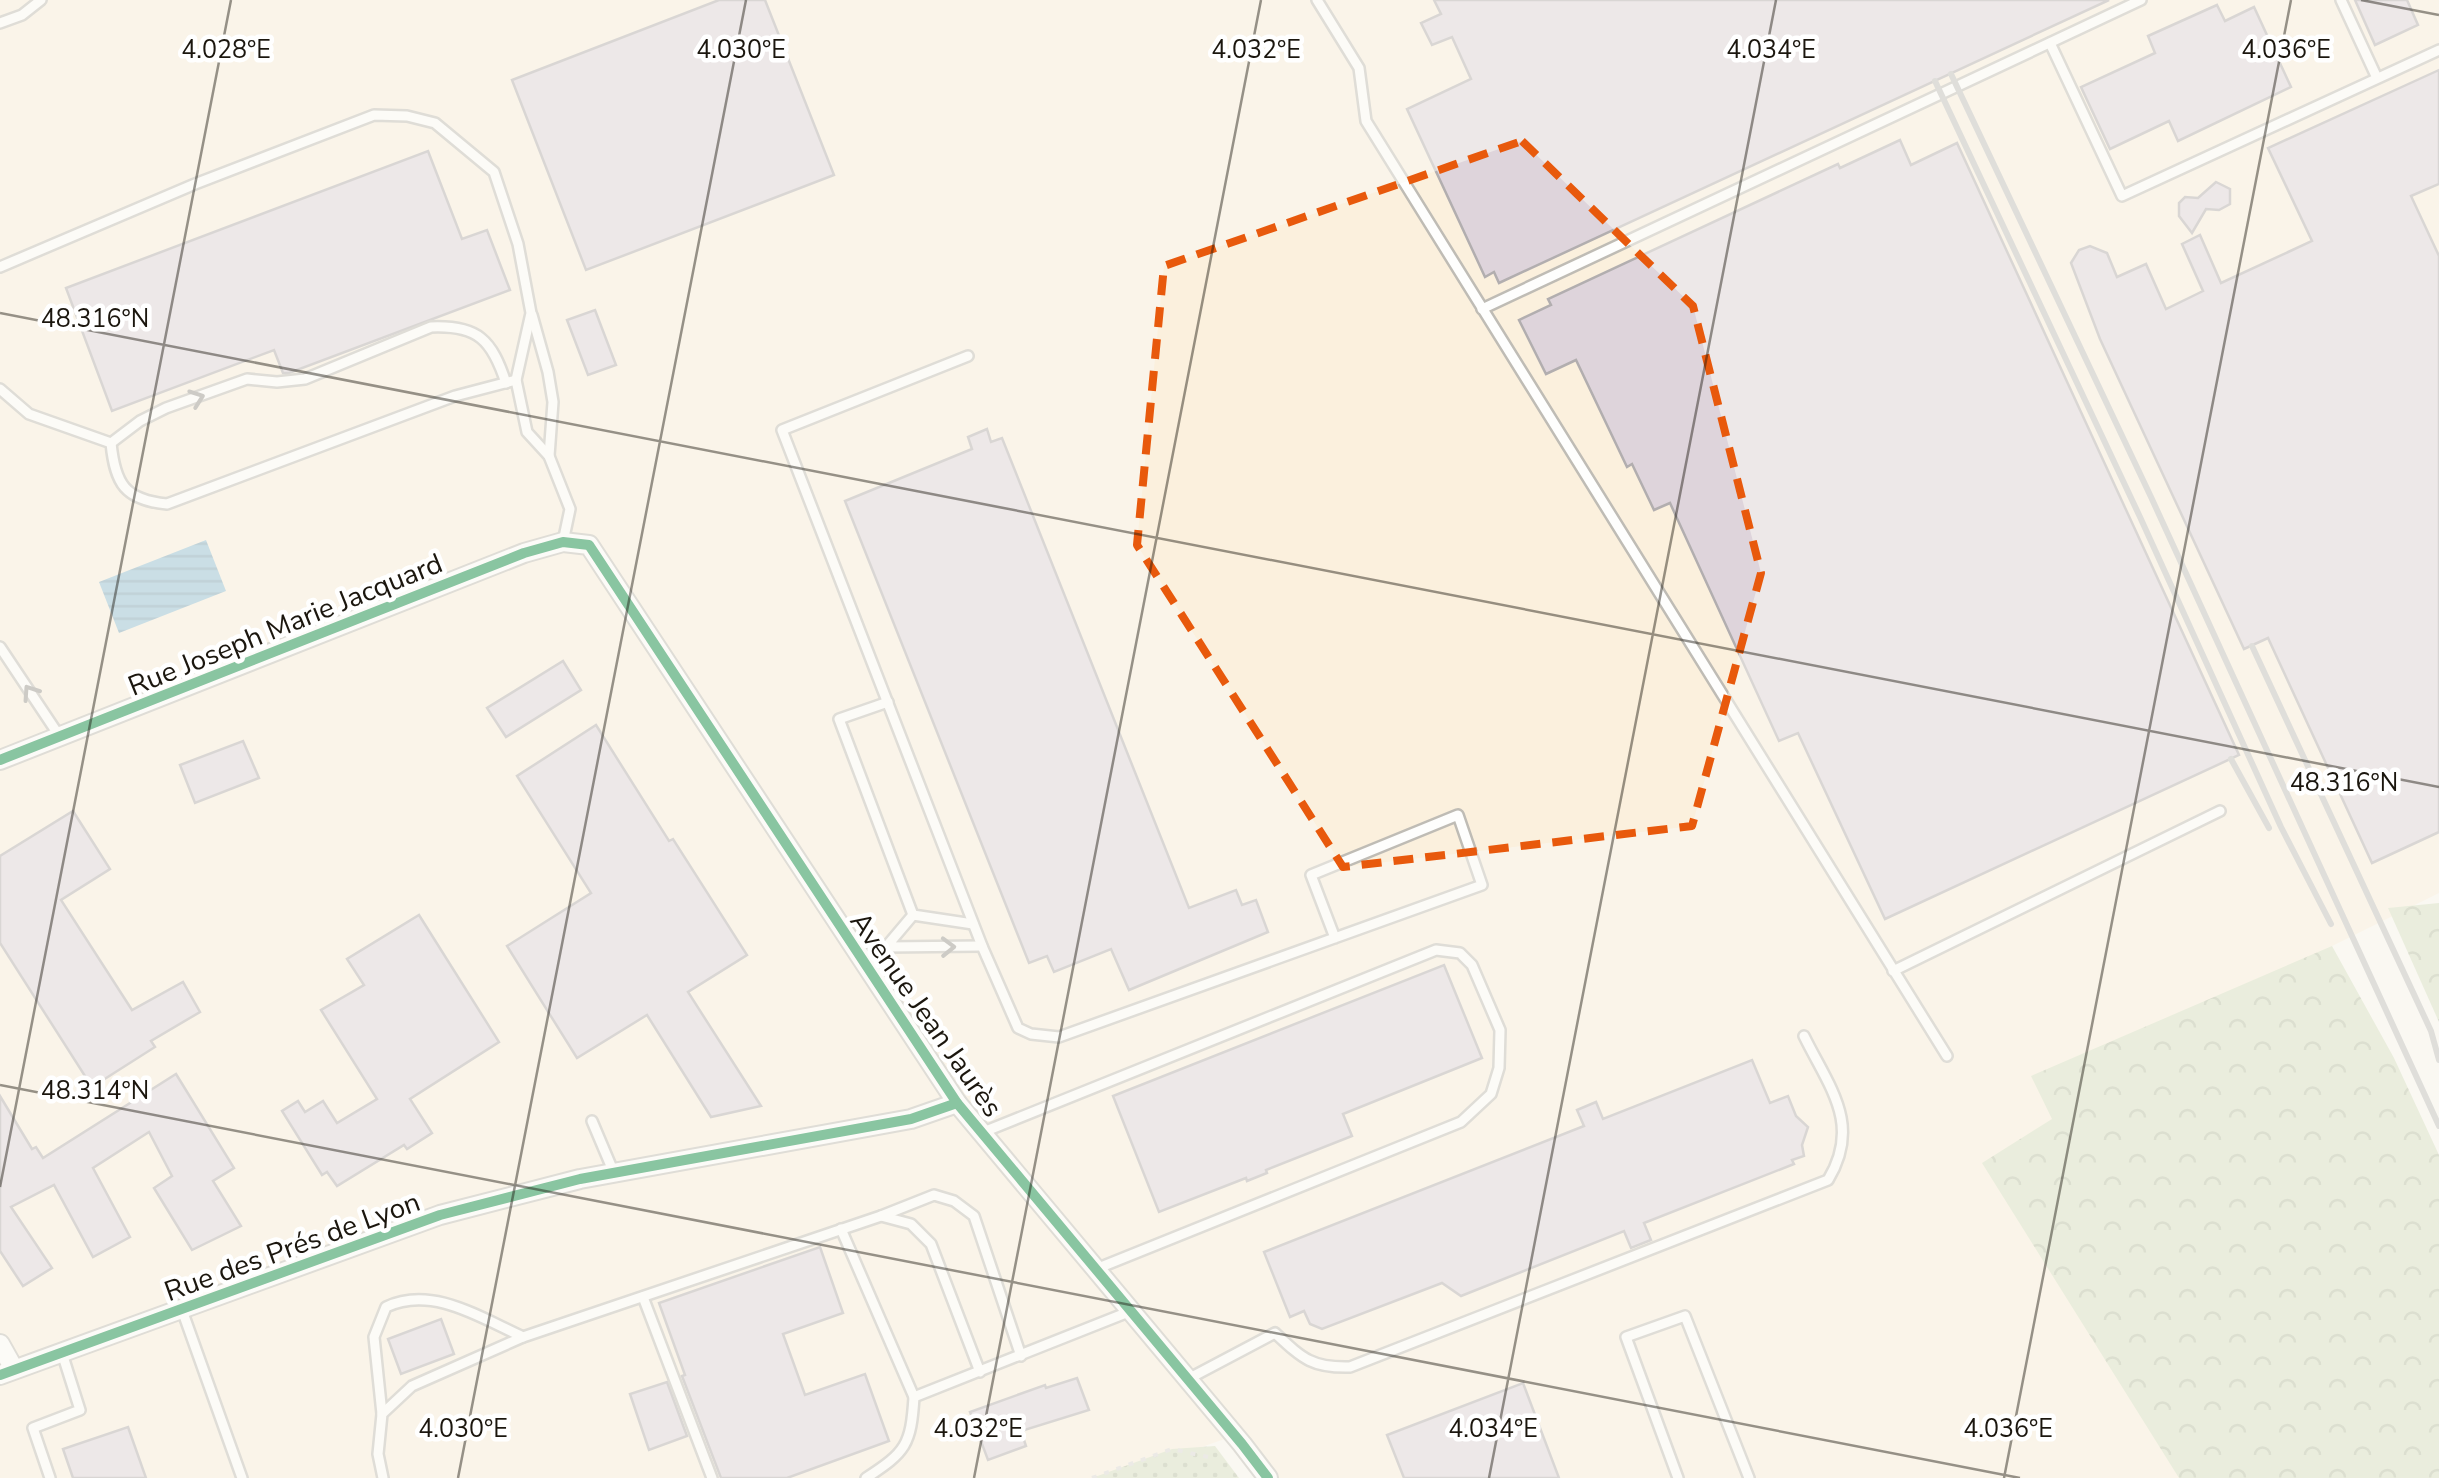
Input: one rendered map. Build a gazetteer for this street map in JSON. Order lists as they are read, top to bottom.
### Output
{
  "streets": {
    "street": ["Rue Joseph Marie Jacquard", "Avenue Jean Jaurès", "Rue des Prés de Lyon"]
  },
  "crossings": [
    ["Rue Joseph Marie Jacquard", "Avenue Jean Jaurès"],
    ["Avenue Jean Jaurès", "Rue des Prés de Lyon"]
  ],
  "coordinates": [
    "4.028°E",
    "4.030°E",
    "4.032°E",
    "4.034°E",
    "4.036°E",
    "48.316°N",
    "48.314°N"
  ]
}
